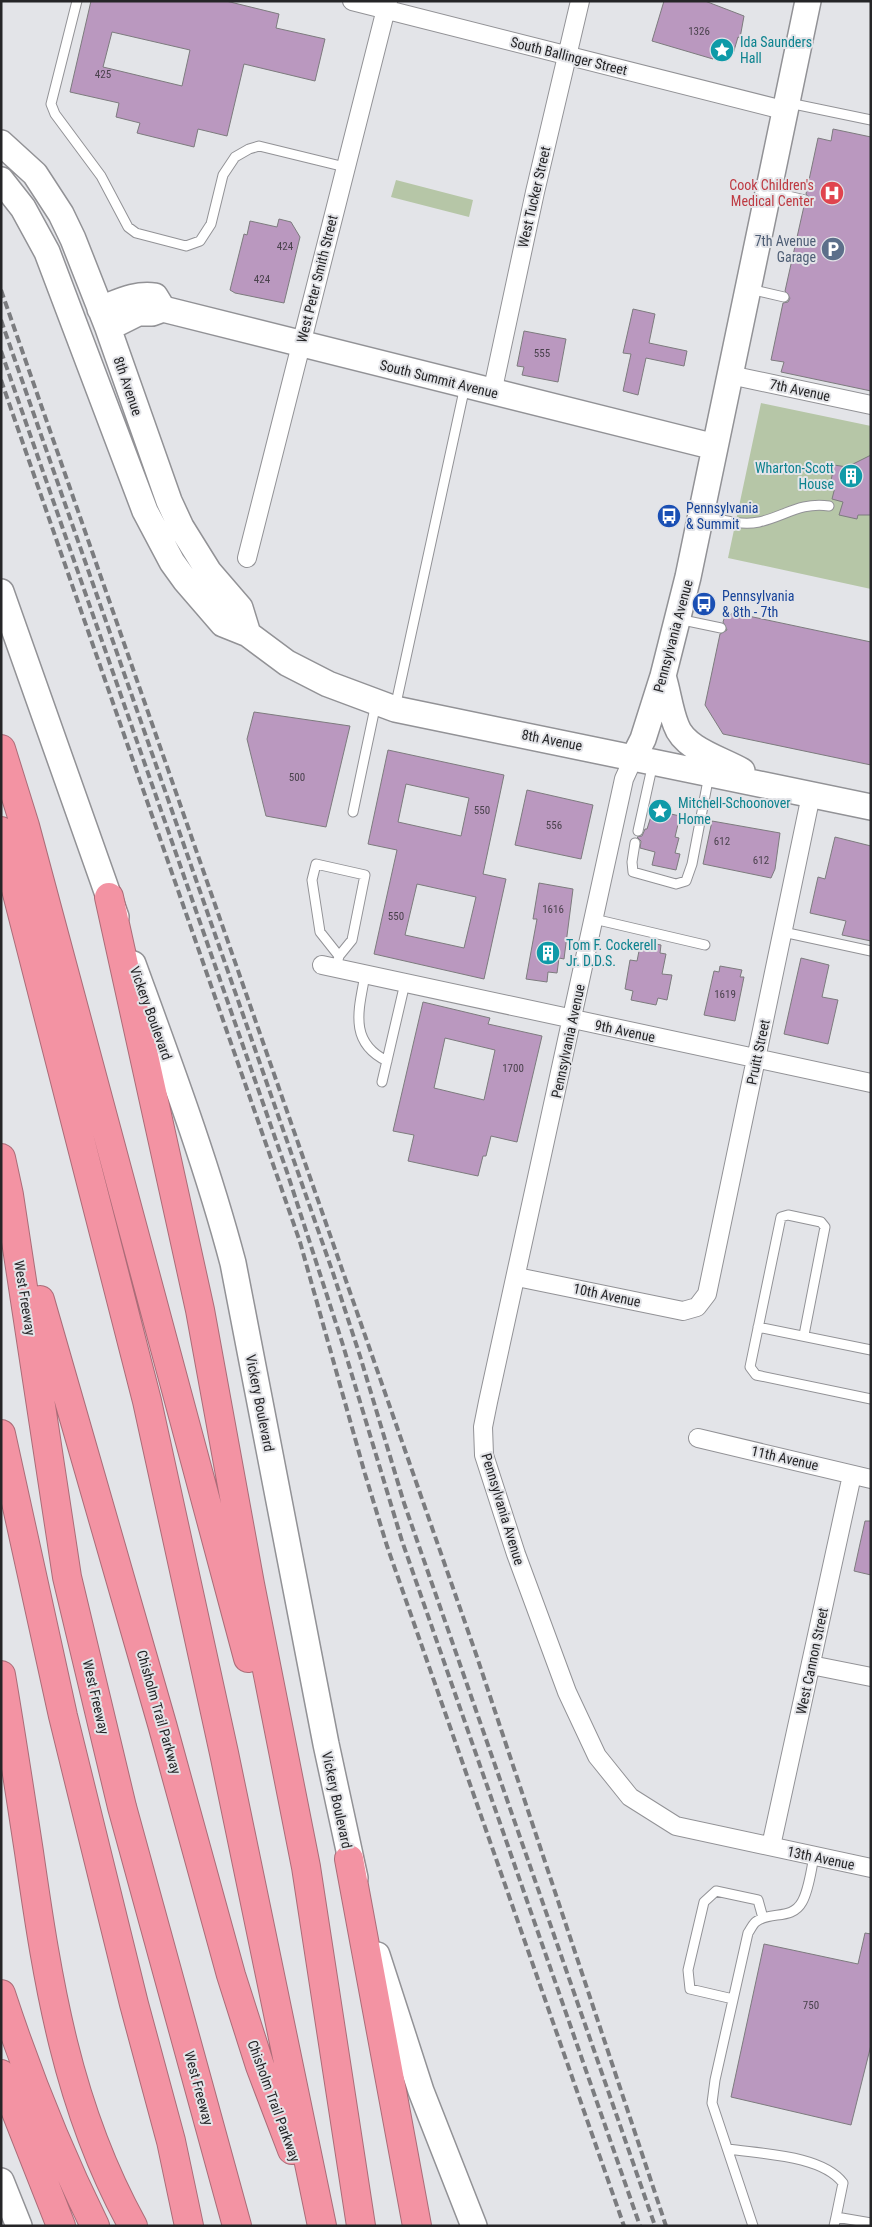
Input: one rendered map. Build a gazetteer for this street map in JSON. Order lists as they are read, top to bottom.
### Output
{
  "streets": {
    "highway": ["West Freeway", "Chisholm Trail Parkway"],
    "main road": [
      "South Summit Avenue",
      "8th Avenue",
      "Pennsylvania Avenue",
      "Vickery Boulevard"
    ],
    "street": [
      "South Ballinger Street",
      "West Tucker Street",
      "West Peter Smith Street",
      "7th Avenue",
      "9th Avenue",
      "Pruitt Street",
      "10th Avenue",
      "11th Avenue",
      "West Cannon Street",
      "13th Avenue"
    ]
  },
  "crossings": [
    ["South Ballinger Street", "West Tucker Street"],
    ["South Ballinger Street", "West Peter Smith Street"],
    ["South Ballinger Street", "Pennsylvania Avenue"],
    ["West Tucker Street", "South Summit Avenue"],
    ["West Peter Smith Street", "South Summit Avenue"],
    ["South Summit Avenue", "8th Avenue"],
    ["South Summit Avenue", "Pennsylvania Avenue"],
    ["8th Avenue", "Pennsylvania Avenue"],
    ["8th Avenue", "Pruitt Street"],
    ["7th Avenue", "Pennsylvania Avenue"],
    ["Pennsylvania Avenue", "9th Avenue"],
    ["Pennsylvania Avenue", "10th Avenue"],
    ["Pennsylvania Avenue", "West Cannon Street"],
    ["Pennsylvania Avenue", "13th Avenue"],
    ["9th Avenue", "Pruitt Street"],
    ["Pruitt Street", "10th Avenue"],
    ["West Freeway", "Chisholm Trail Parkway"],
    ["11th Avenue", "West Cannon Street"],
    ["West Cannon Street", "13th Avenue"]
  ],
  "places": {
    "place": ["Ida Saunders Hall", "Mitchell-Schoonover Home"],
    "hospital": ["Cook Children's Medical Center"],
    "parking": ["7th Avenue Garage"],
    "building": ["Wharton-Scott House", "Tom F. Cockerell Jr. D.D.S."],
    "bus stop": ["Pennsylvania & Summit", "Pennsylvania & 8th - 7th"]
  },
  "house_numbers": [
    "1326",
    "425",
    "424",
    "424",
    "555",
    "500",
    "550",
    "556",
    "612",
    "612",
    "1616",
    "550",
    "1619",
    "1700",
    "750"
  ]
}
